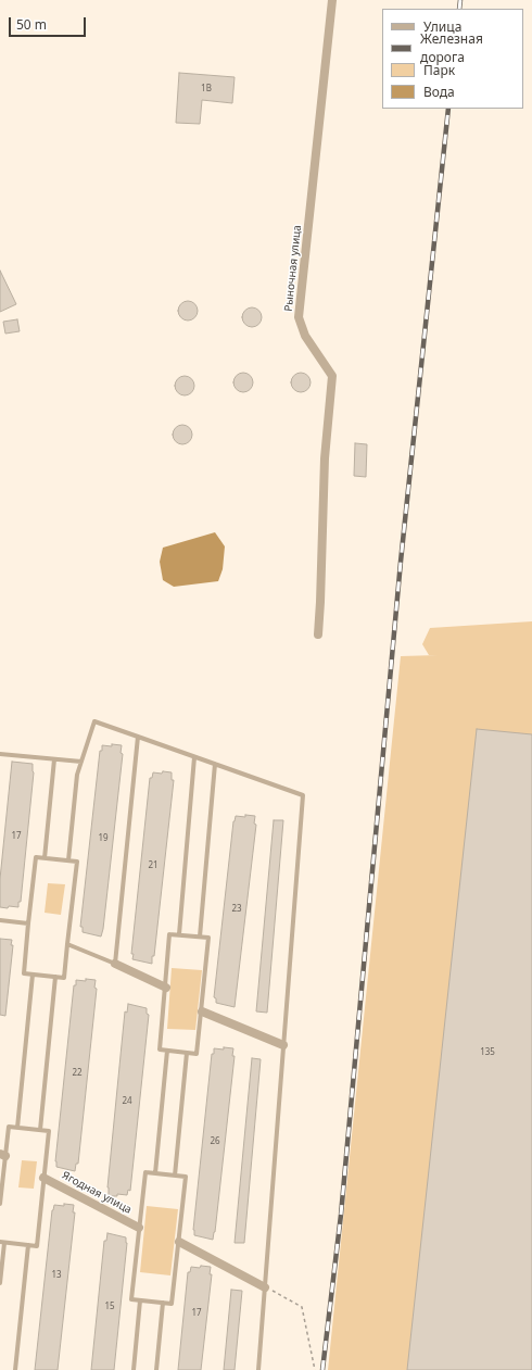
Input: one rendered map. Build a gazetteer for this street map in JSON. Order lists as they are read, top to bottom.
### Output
{
  "streets": {
    "street": ["Рыночная улица", "Ягодная улица"]
  },
  "house_numbers": [
    "1В",
    "17",
    "19",
    "21",
    "23",
    "135",
    "22",
    "24",
    "26",
    "13",
    "15",
    "17"
  ],
  "legend": [
    "Улица",
    "Железная дорога",
    "Парк",
    "Вода"
  ],
  "scale_bar": "50 m"
}
